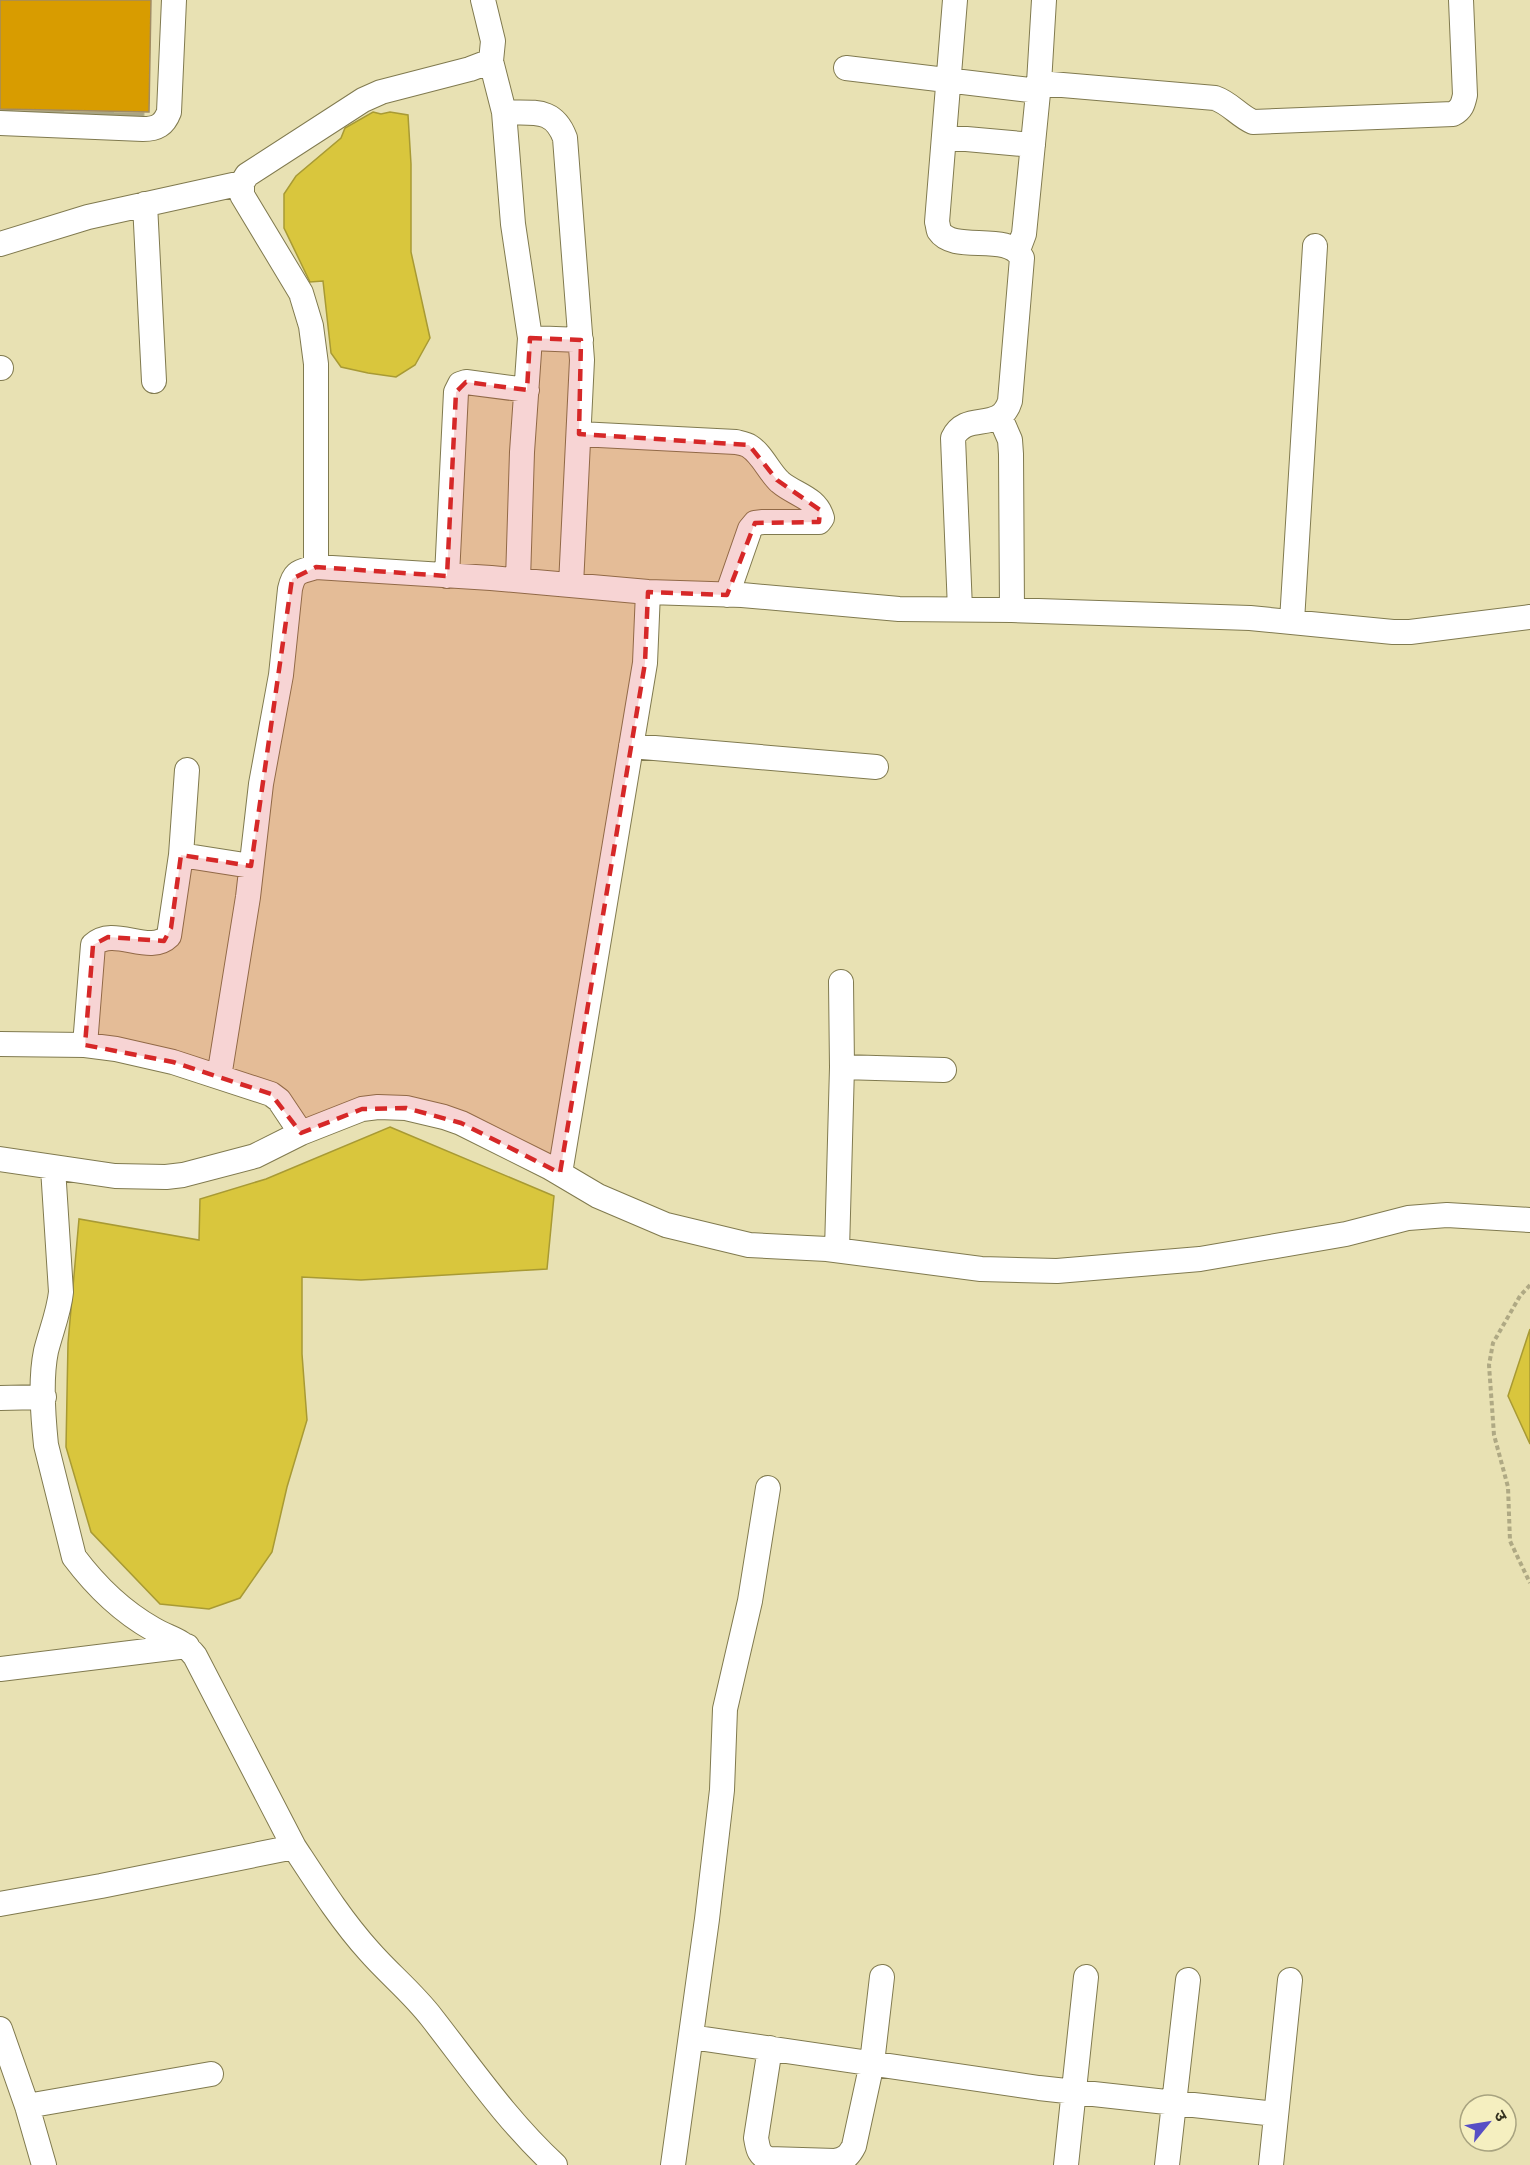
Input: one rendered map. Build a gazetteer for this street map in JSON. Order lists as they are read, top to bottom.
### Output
{
  "north": "top right"
}
